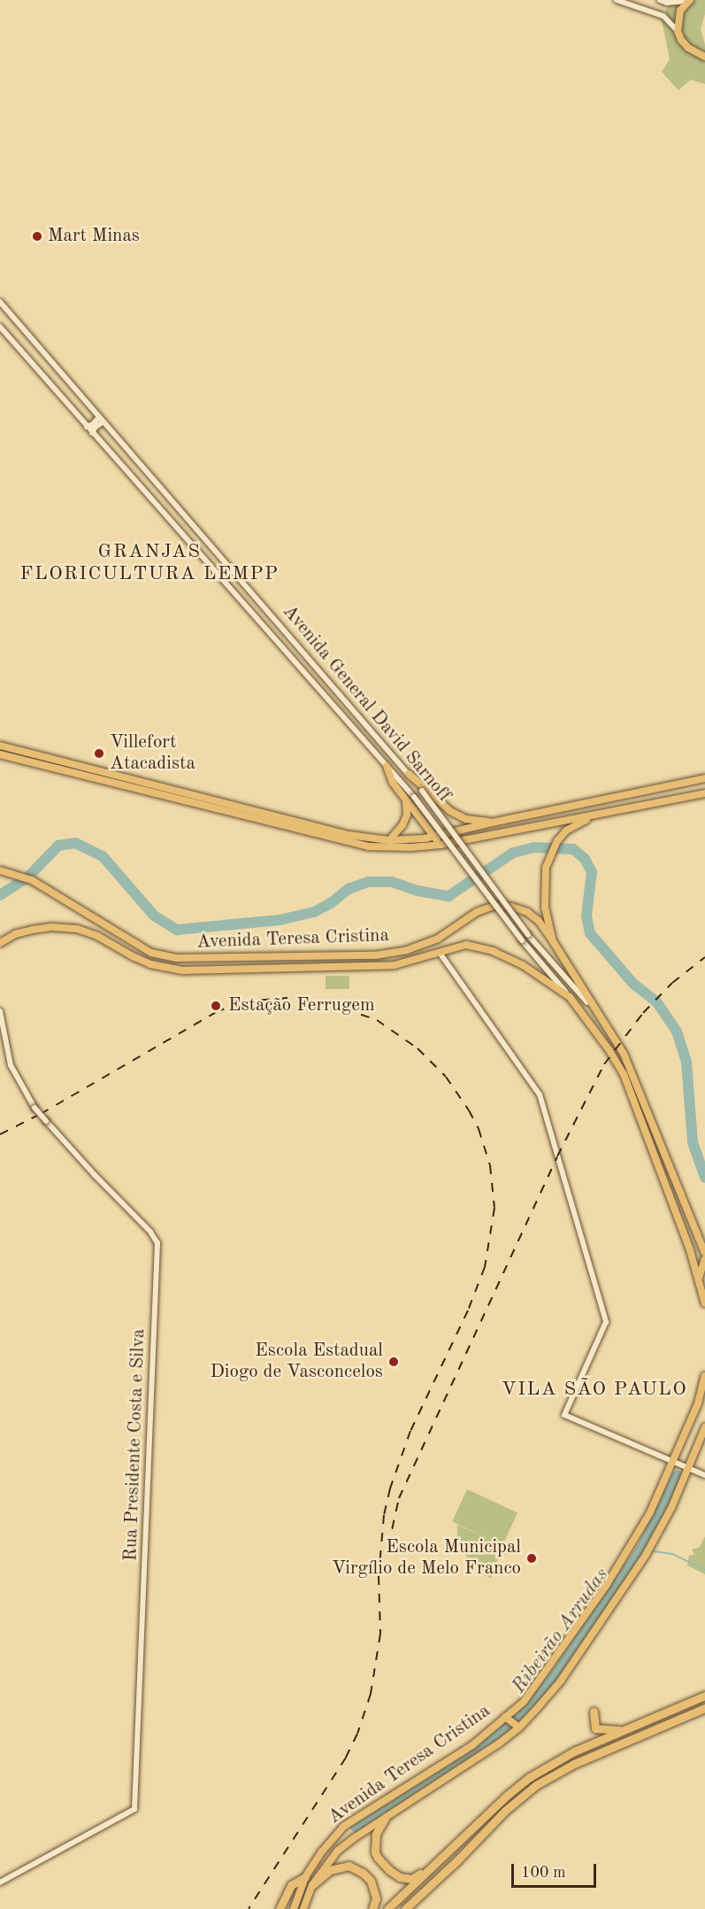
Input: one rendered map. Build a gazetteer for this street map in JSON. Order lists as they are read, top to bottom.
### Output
{
  "streets": {
    "main road": ["Avenida Teresa Cristina"],
    "street": ["Avenida General David Sarnoff", "Rua Presidente Costa e Silva"]
  },
  "crossings": [
    ["Avenida General David Sarnoff", "Avenida Teresa Cristina"]
  ],
  "districts": ["GRANJAS FLORICULTURA LEMPP", "VILA SÃO PAULO"],
  "water": ["Ribeirão Arrudas"],
  "places": [
    "Mart Minas",
    "Villefort Atacadista",
    "Estação Ferrugem",
    "Escola Estadual Diogo de Vasconcelos",
    "Escola Municipal Virgílio de Melo Franco"
  ],
  "scale_bar": "100 m"
}
